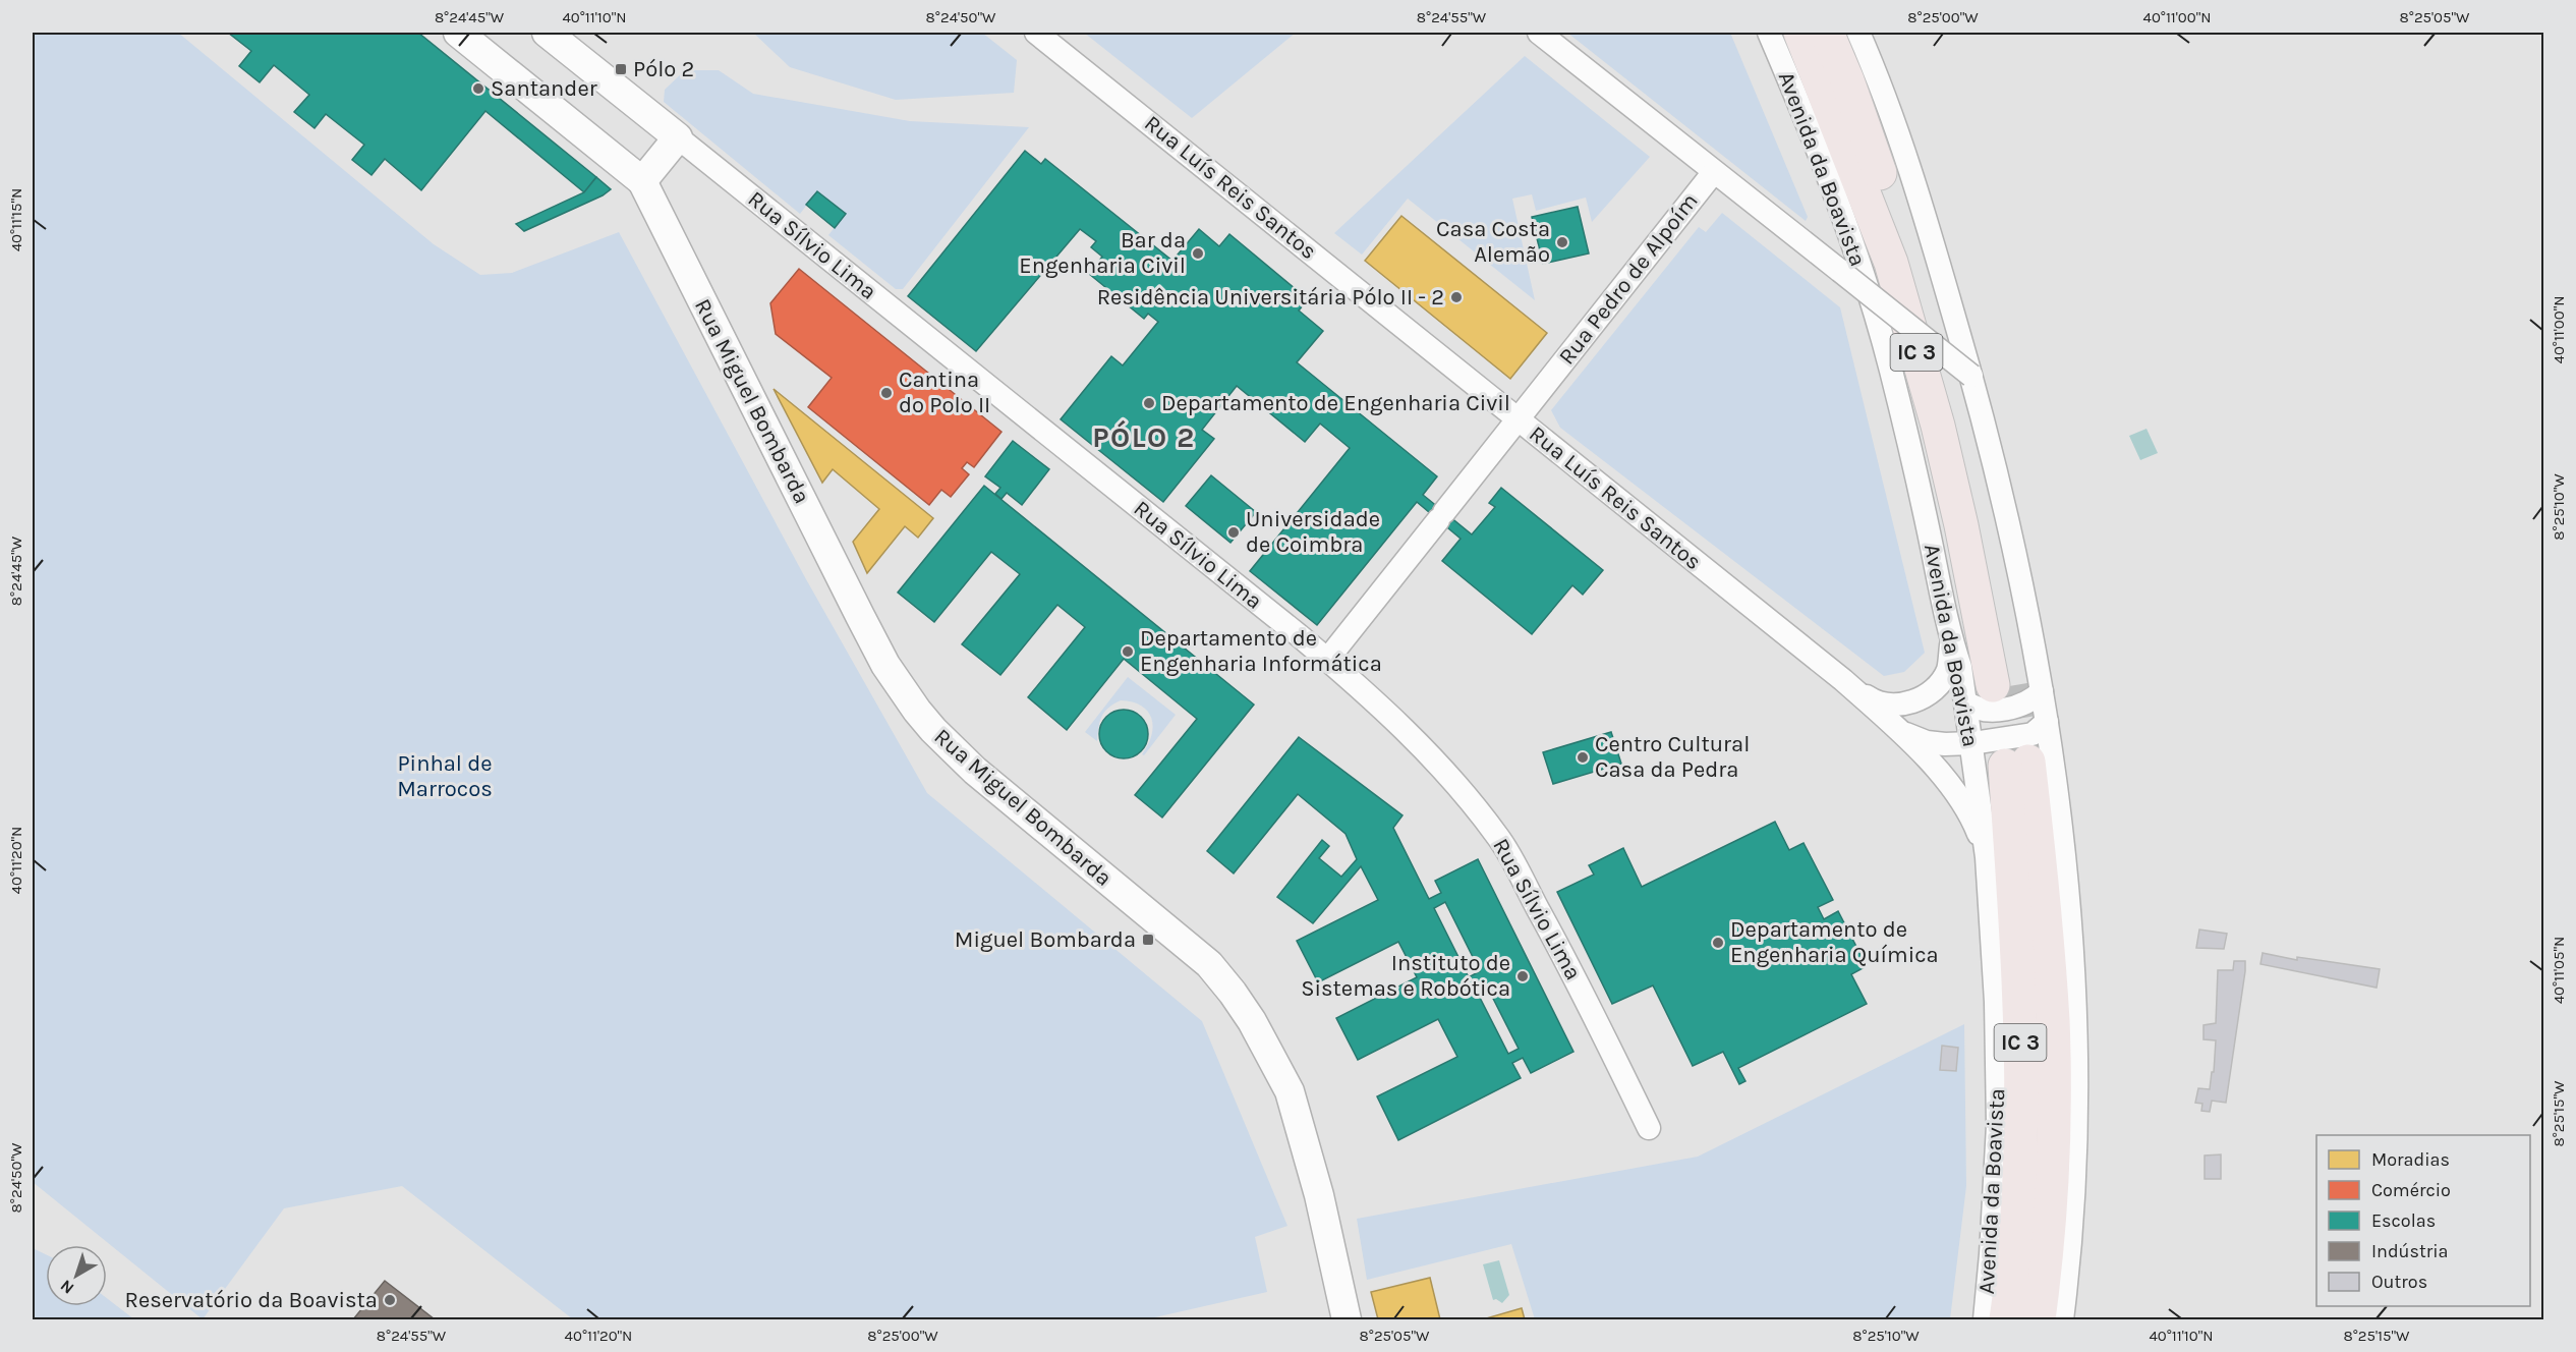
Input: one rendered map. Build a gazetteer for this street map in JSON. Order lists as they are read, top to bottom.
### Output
{
  "streets": {
    "highway": ["Avenida da Boavista", "IC 3"],
    "street": [
      "Rua Luís Reis Santos",
      "Rua Sílvio Lima",
      "Rua Pedro de Alpoím",
      "Rua Miguel Bombarda"
    ]
  },
  "crossings": [
    ["Avenida da Boavista", "Rua Luís Reis Santos"],
    ["Avenida da Boavista", "Rua Pedro de Alpoím"],
    ["Rua Luís Reis Santos", "Rua Pedro de Alpoím"],
    ["Rua Sílvio Lima", "Rua Pedro de Alpoím"]
  ],
  "districts": ["PÓLO 2"],
  "parks": ["Pinhal de Marrocos"],
  "places": {
    "transit": ["Pólo 2", "Miguel Bombarda"],
    "other": [
      "Santander",
      "Casa Costa Alemão",
      "Bar da Engenharia Civil",
      "Residência Universitária Pólo II - 2",
      "Cantina do Polo II",
      "Departamento de Engenharia Civil",
      "Universidade de Coimbra",
      "Departamento de Engenharia Informática",
      "Centro Cultural Casa da Pedra",
      "Departamento de Engenharia Química",
      "Instituto de Sistemas e Robótica",
      "Reservatório da Boavista"
    ]
  },
  "legend": [
    "Moradias",
    "Comércio",
    "Escolas",
    "Indústria",
    "Outros"
  ],
  "north": "bottom left",
  "coordinates": [
    "8°24'45\"W",
    "40°11'10\"N",
    "8°24'50\"W",
    "8°24'55\"W",
    "8°25'00\"W",
    "40°11'00\"N",
    "8°25'05\"W",
    "40°11'15\"N",
    "8°25'10\"W",
    "40°11'20\"N",
    "40°11'05\"N",
    "8°25'15\"W"
  ]
}
